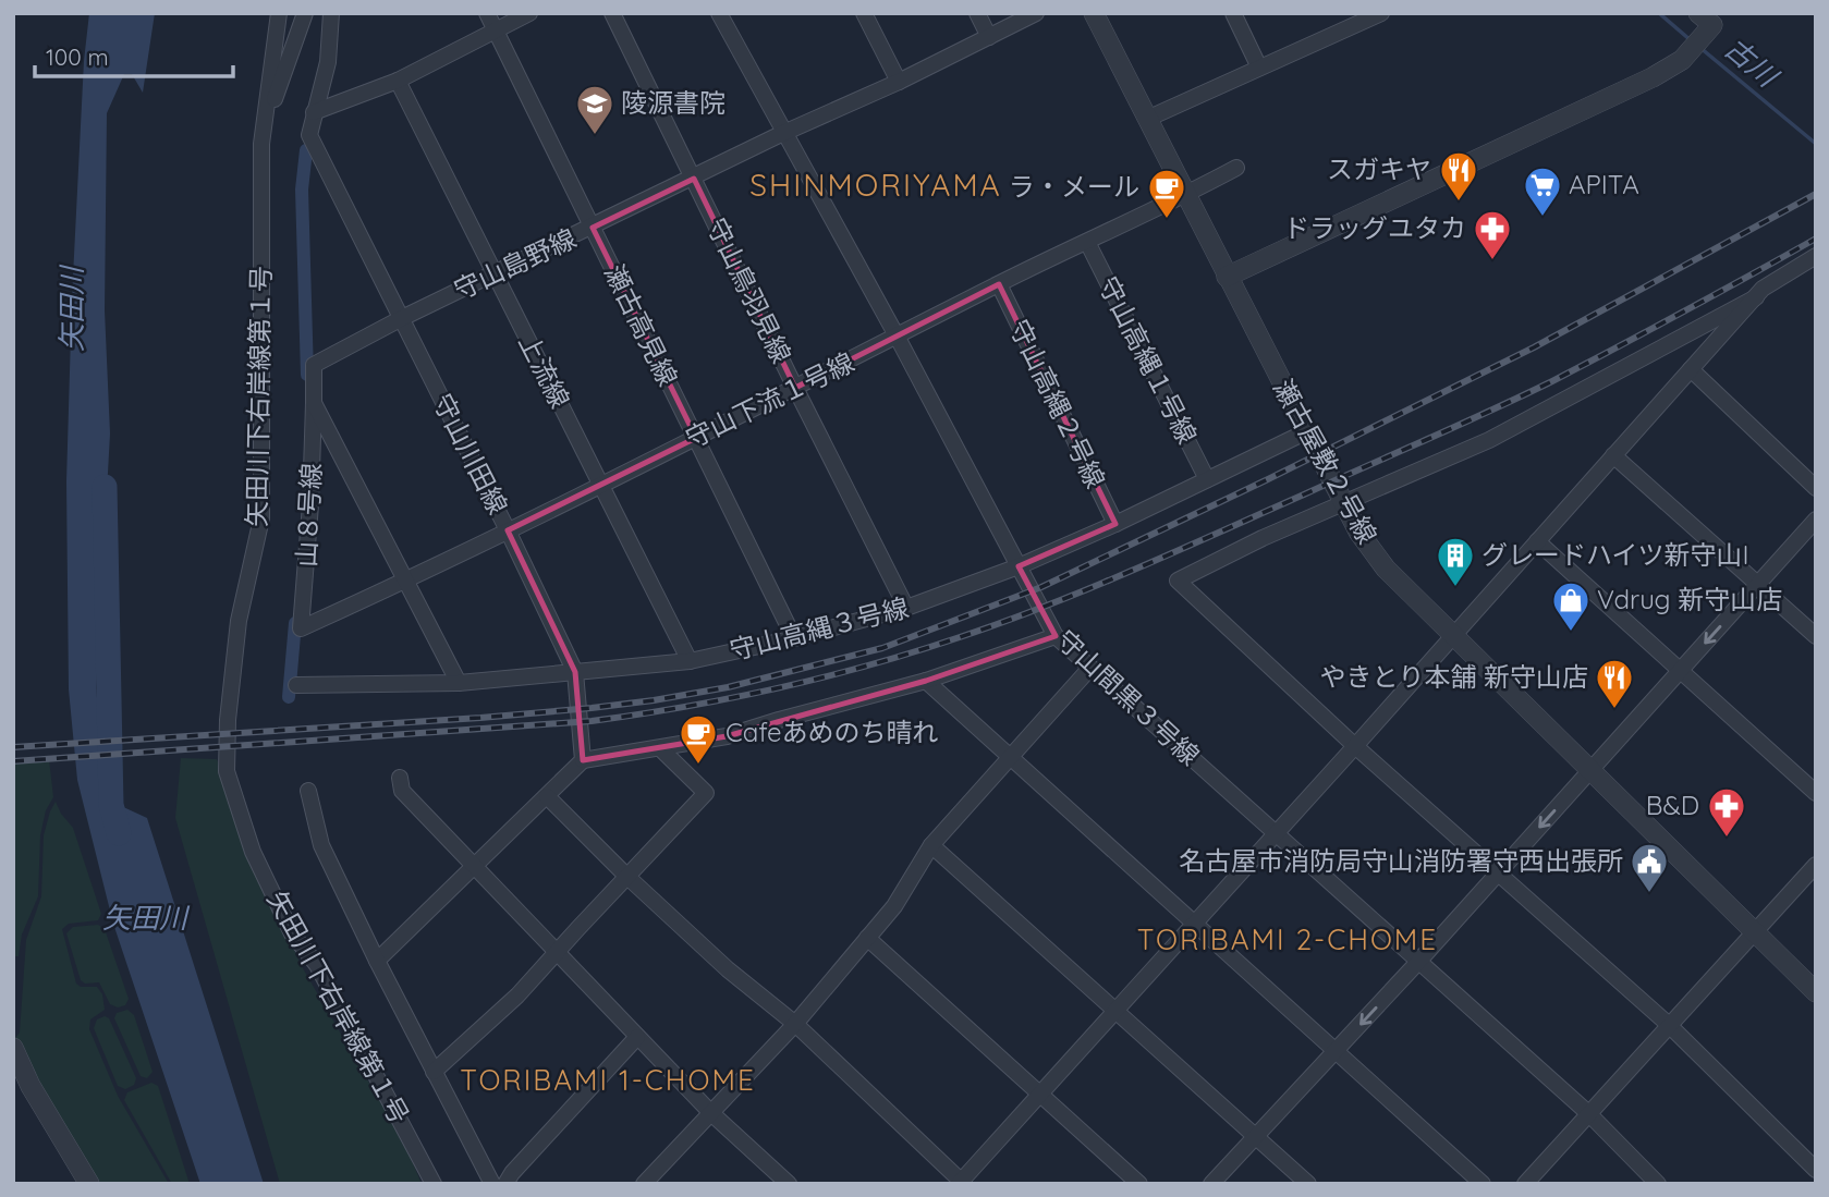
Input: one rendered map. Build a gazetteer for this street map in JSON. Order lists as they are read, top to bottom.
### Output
{
  "streets": {
    "street": [
      "守山島野線",
      "守山鳥羽見線",
      "瀬古高見線",
      "守山高縄１号線",
      "上流線",
      "矢田川下右岸線第１号",
      "守山下流１号線",
      "守山高縄２号線",
      "守山川田線",
      "瀬古屋敷２号線",
      "山８号線",
      "守山高縄３号線",
      "守山間黒３号線"
    ]
  },
  "crossings": [
    ["守山島野線", "守山鳥羽見線"],
    ["守山島野線", "瀬古高見線"],
    ["守山島野線", "上流線"],
    ["守山島野線", "守山下流１号線"],
    ["守山島野線", "守山川田線"],
    ["守山島野線", "山８号線"],
    ["守山島野線", "守山高縄３号線"],
    ["守山島野線", "守山間黒３号線"],
    ["守山鳥羽見線", "守山下流１号線"],
    ["守山鳥羽見線", "守山高縄３号線"],
    ["瀬古高見線", "守山下流１号線"],
    ["瀬古高見線", "守山高縄３号線"],
    ["守山高縄１号線", "守山下流１号線"],
    ["守山高縄１号線", "守山高縄３号線"],
    ["上流線", "守山下流１号線"],
    ["上流線", "守山高縄３号線"],
    ["守山下流１号線", "守山高縄２号線"],
    ["守山下流１号線", "守山川田線"],
    ["守山下流１号線", "瀬古屋敷２号線"],
    ["守山下流１号線", "山８号線"],
    ["守山下流１号線", "守山間黒３号線"],
    ["守山高縄２号線", "守山高縄３号線"],
    ["守山川田線", "守山高縄３号線"],
    ["瀬古屋敷２号線", "守山高縄３号線"],
    ["守山高縄３号線", "守山間黒３号線"]
  ],
  "districts": ["SHINMORIYAMA", "TORIBAMI 2-CHOME", "TORIBAMI 1-CHOME"],
  "water": ["古川", "矢田川"],
  "places": {
    "school or university": ["陵源書院"],
    "restaurant": ["スガキヤ", "やきとり本舗 新守山店"],
    "supermarket": ["APITA"],
    "cafe": ["ラ・メール", "Cafeあめのち晴れ"],
    "pharmacy": ["ドラッグユタカ", "B&D"],
    "building": ["グレードハイツ新守山I"],
    "shop": ["Vdrug 新守山店"],
    "public building": ["名古屋市消防局守山消防署守西出張所"]
  },
  "scale_bar": "100 m"
}
